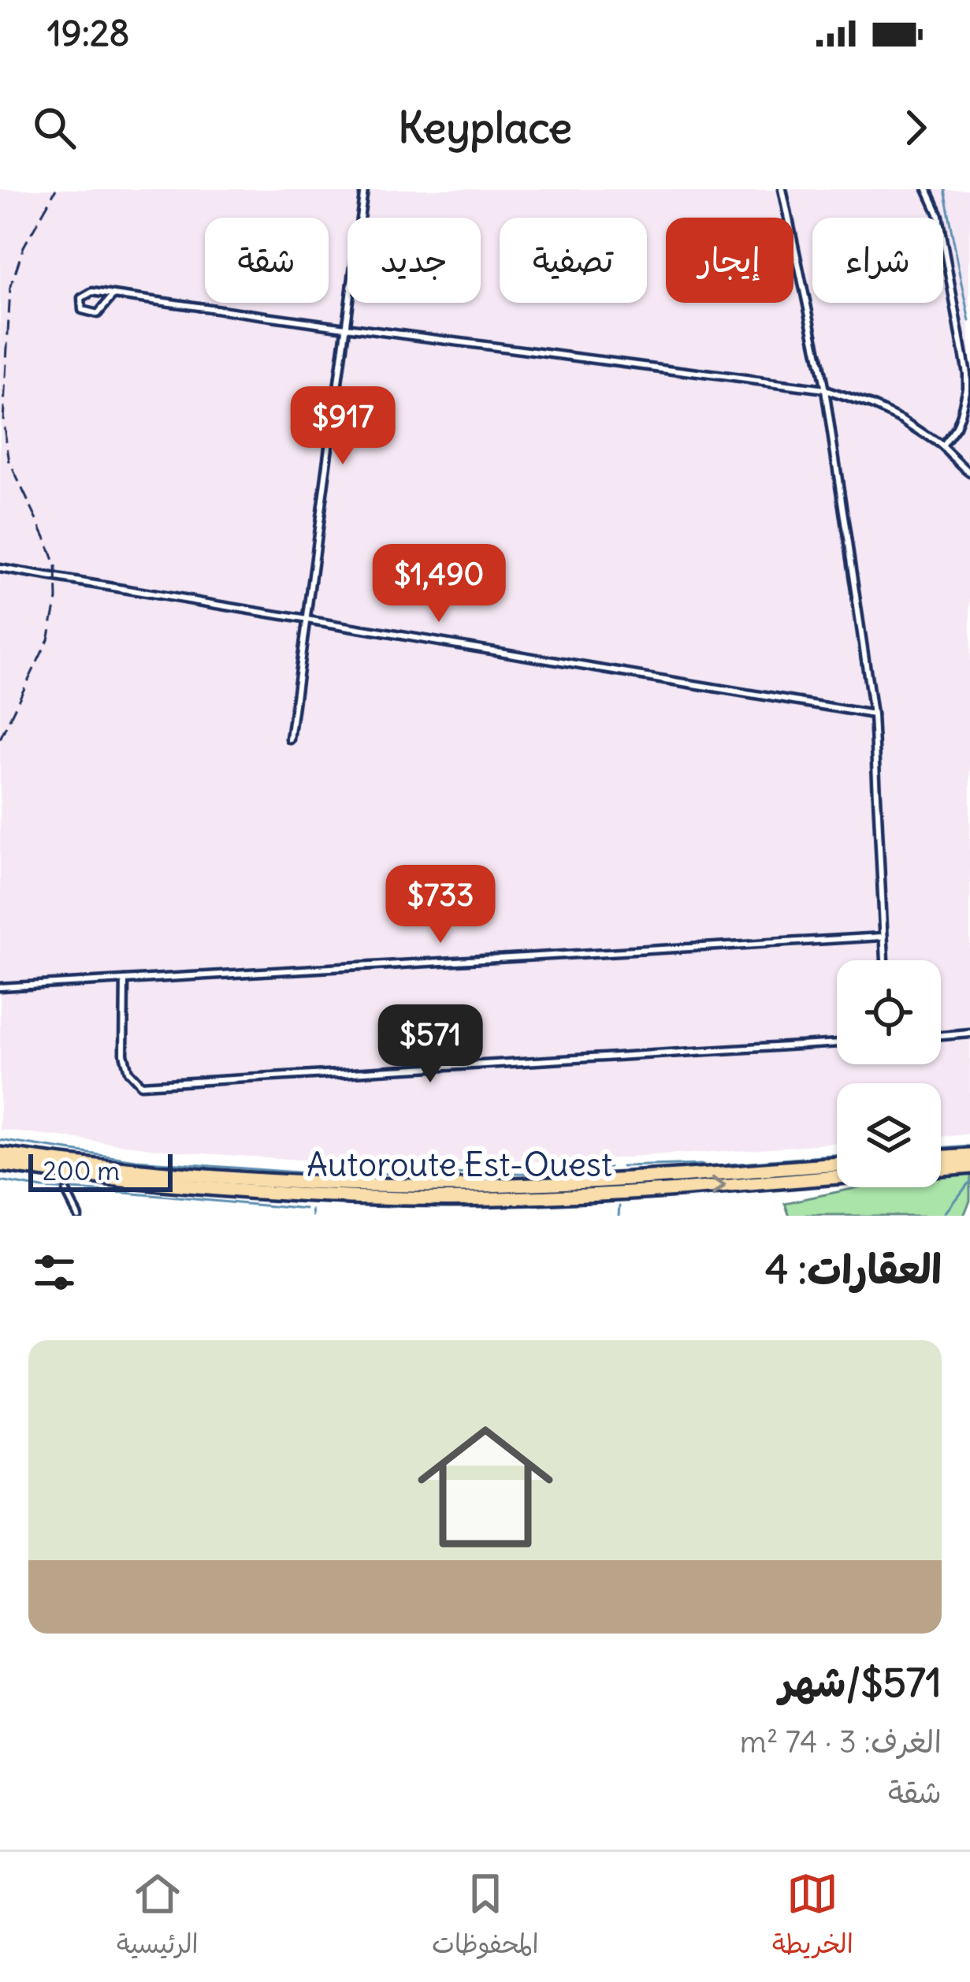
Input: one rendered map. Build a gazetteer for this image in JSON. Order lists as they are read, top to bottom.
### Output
{
  "streets": {
    "highway": ["Autoroute Est-Ouest"]
  },
  "scale_bar": "200 m",
  "page": {
    "status": "19:28",
    "header": "Keyplace",
    "chip": [
      "شراء",
      "إيجار",
      "تصفية",
      "جديد",
      "شقة"
    ],
    "price": [
      "$917",
      "$1,490",
      "$733",
      "$571"
    ],
    "scale": "200 m",
    "heading": "العقارات: 4",
    "list": [
      {
        "name": "$571/شهر",
        "note": "الغرف: 3 · 74 m² · شقة"
      }
    ],
    "tabs": ["الخريطة", "المحفوظات", "الرئيسية"]
  }
}
